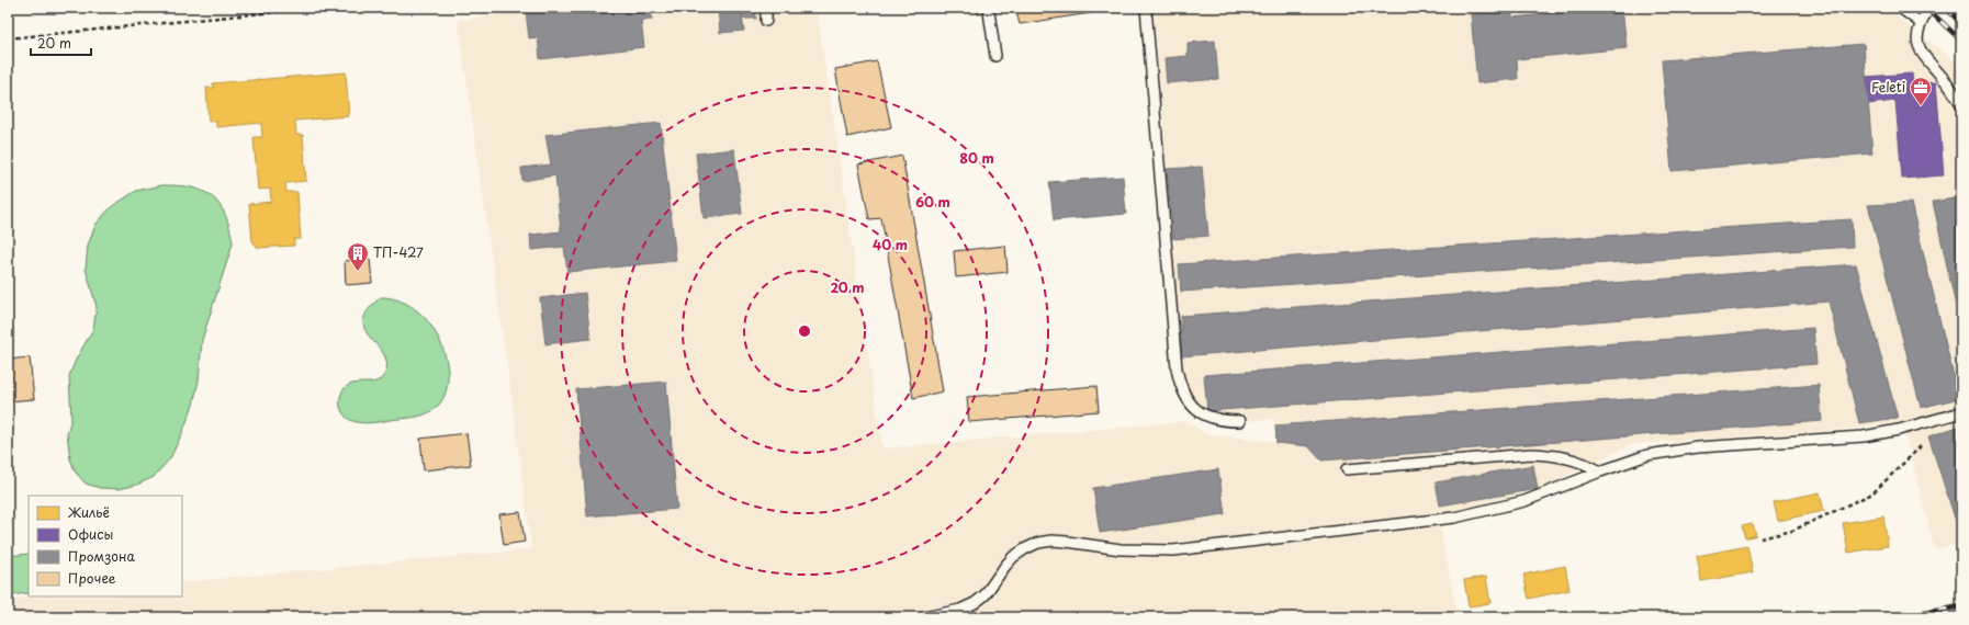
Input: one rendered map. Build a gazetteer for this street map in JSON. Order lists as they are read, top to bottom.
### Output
{
  "places": {
    "office": ["Feleti"],
    "building": ["ТП-427"]
  },
  "legend": [
    "Жильё",
    "Офисы",
    "Промзона",
    "Прочее"
  ],
  "scale_bar": "20 m",
  "rings": [
    "80 m",
    "60 m",
    "40 m",
    "20 m"
  ]
}
